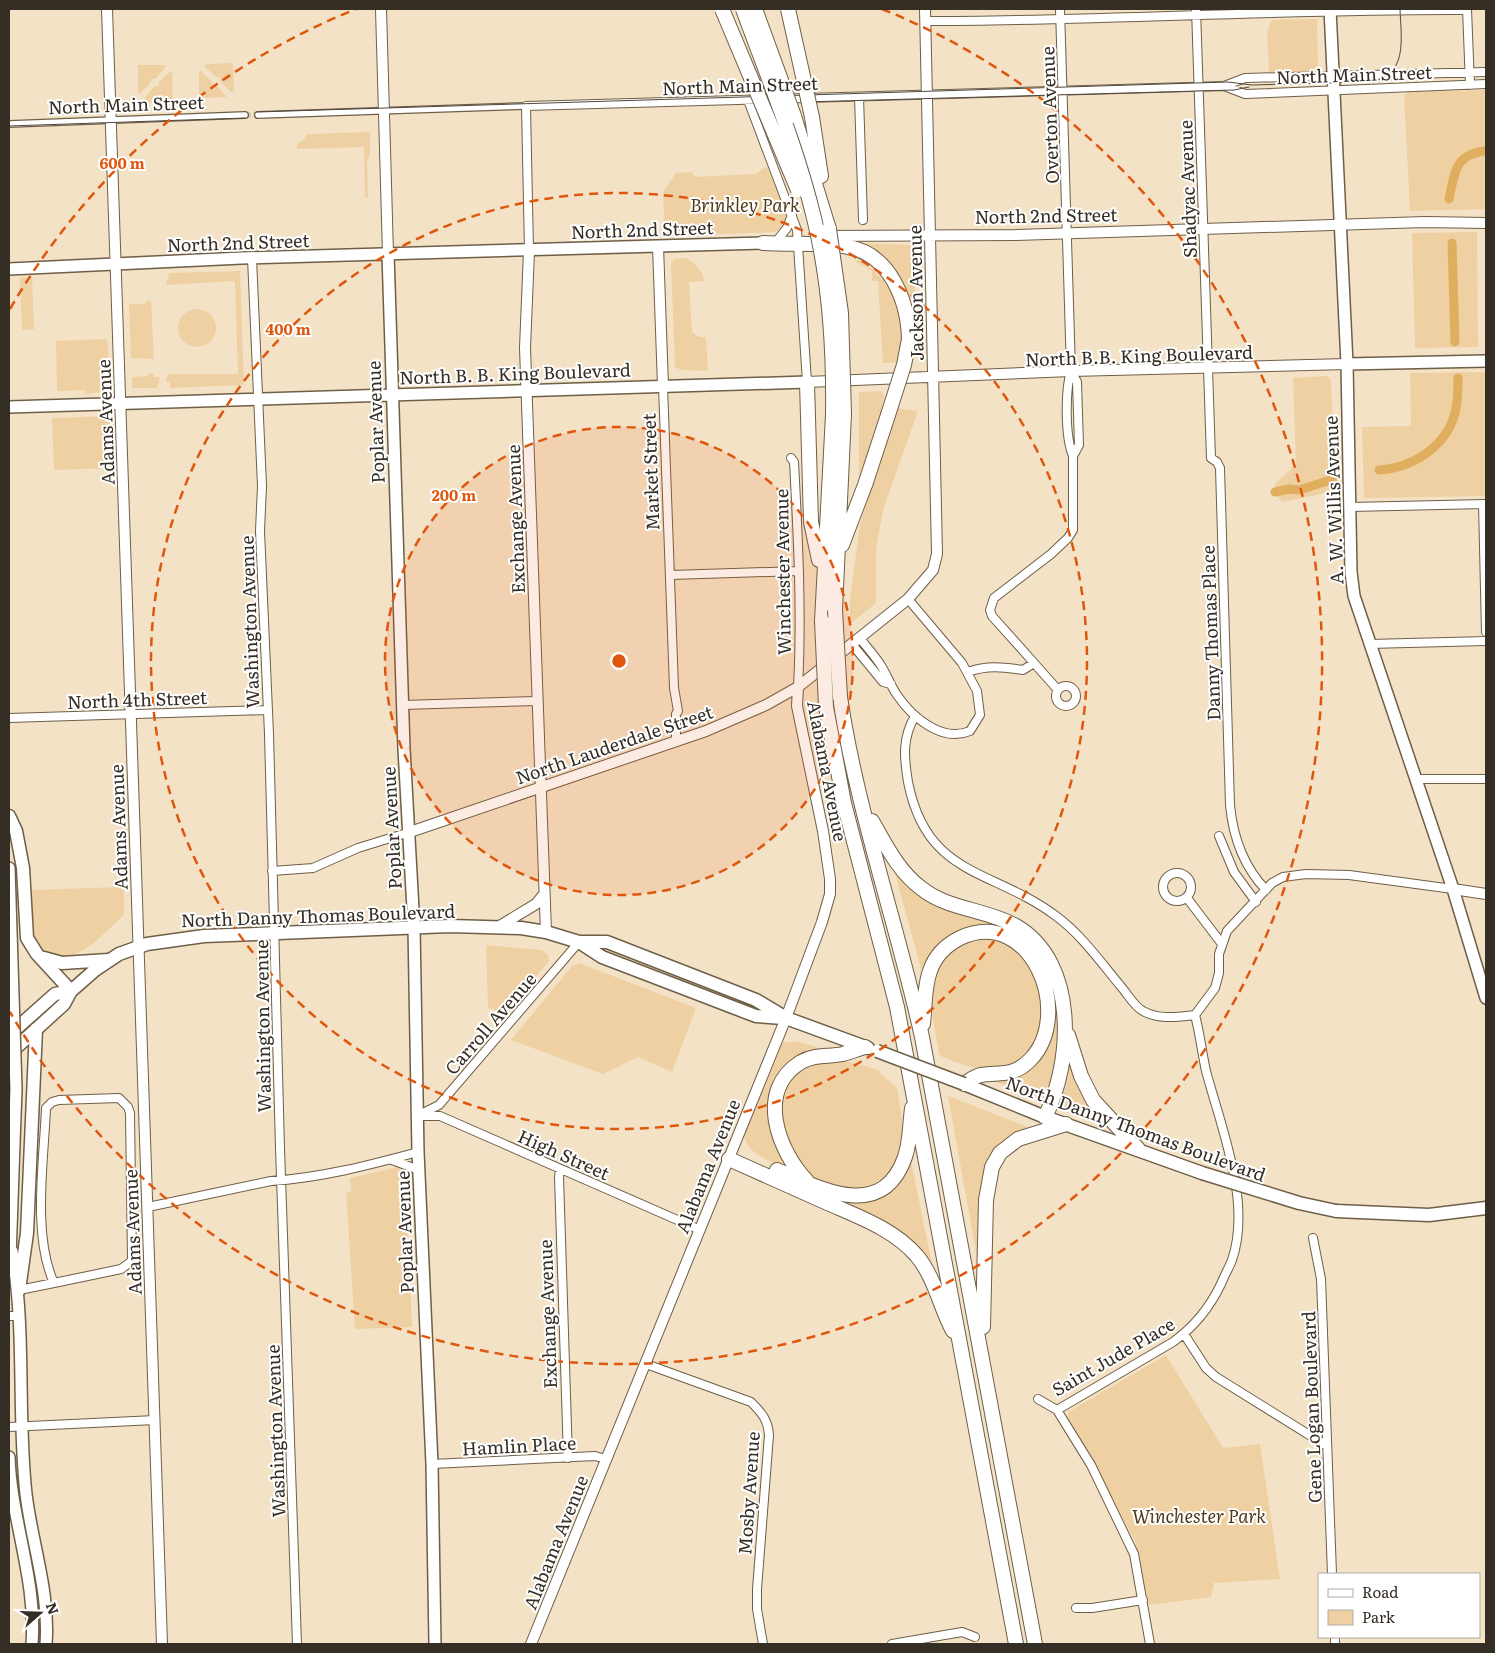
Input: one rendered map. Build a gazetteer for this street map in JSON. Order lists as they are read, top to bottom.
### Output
{
  "streets": {
    "main road": [
      "North 2nd Street",
      "North B. B. King Boulevard",
      "Poplar Avenue",
      "A. W. Willis Avenue",
      "North Danny Thomas Boulevard"
    ],
    "street": [
      "North Main Street",
      "Overton Avenue",
      "Shadyac Avenue",
      "Jackson Avenue",
      "North B.B. King Boulevard",
      "Adams Avenue",
      "Market Street",
      "Exchange Avenue",
      "Winchester Avenue",
      "Washington Avenue",
      "Danny Thomas Place",
      "North 4th Street",
      "North Lauderdale Street",
      "Alabama Avenue",
      "Carroll Avenue",
      "High Street",
      "Saint Jude Place",
      "Gene Logan Boulevard",
      "Hamlin Place",
      "Mosby Avenue"
    ]
  },
  "crossings": [
    ["North Main Street", "Overton Avenue"],
    ["North Main Street", "Shadyac Avenue"],
    ["North Main Street", "Jackson Avenue"],
    ["North Main Street", "Adams Avenue"],
    ["North Main Street", "Poplar Avenue"],
    ["North Main Street", "A. W. Willis Avenue"],
    ["North Main Street", "Exchange Avenue"],
    ["Overton Avenue", "North 2nd Street"],
    ["Overton Avenue", "North B.B. King Boulevard"],
    ["Shadyac Avenue", "North 2nd Street"],
    ["Shadyac Avenue", "North B.B. King Boulevard"],
    ["Shadyac Avenue", "Danny Thomas Place"],
    ["North 2nd Street", "Jackson Avenue"],
    ["North 2nd Street", "Adams Avenue"],
    ["North 2nd Street", "Poplar Avenue"],
    ["North 2nd Street", "Market Street"],
    ["North 2nd Street", "A. W. Willis Avenue"],
    ["North 2nd Street", "Exchange Avenue"],
    ["North 2nd Street", "Washington Avenue"],
    ["Jackson Avenue", "North B.B. King Boulevard"],
    ["Jackson Avenue", "North B. B. King Boulevard"],
    ["Jackson Avenue", "North Lauderdale Street"],
    ["North B.B. King Boulevard", "North B. B. King Boulevard"],
    ["North B.B. King Boulevard", "A. W. Willis Avenue"],
    ["North B.B. King Boulevard", "Danny Thomas Place"],
    ["North B. B. King Boulevard", "Adams Avenue"],
    ["North B. B. King Boulevard", "Poplar Avenue"],
    ["North B. B. King Boulevard", "Market Street"],
    ["North B. B. King Boulevard", "Exchange Avenue"],
    ["North B. B. King Boulevard", "Washington Avenue"],
    ["Adams Avenue", "North 4th Street"],
    ["Adams Avenue", "North Danny Thomas Boulevard"],
    ["Poplar Avenue", "North Lauderdale Street"],
    ["Poplar Avenue", "North Danny Thomas Boulevard"],
    ["Poplar Avenue", "Carroll Avenue"],
    ["Poplar Avenue", "High Street"],
    ["Poplar Avenue", "Hamlin Place"],
    ["Market Street", "North Lauderdale Street"],
    ["Exchange Avenue", "North Lauderdale Street"],
    ["Exchange Avenue", "North Danny Thomas Boulevard"],
    ["Exchange Avenue", "High Street"],
    ["Exchange Avenue", "Hamlin Place"],
    ["Winchester Avenue", "North Lauderdale Street"],
    ["Winchester Avenue", "Alabama Avenue"],
    ["Washington Avenue", "North 4th Street"],
    ["Washington Avenue", "North Lauderdale Street"],
    ["Washington Avenue", "North Danny Thomas Boulevard"],
    ["North Lauderdale Street", "Alabama Avenue"],
    ["Alabama Avenue", "North Danny Thomas Boulevard"],
    ["Alabama Avenue", "High Street"],
    ["Alabama Avenue", "Hamlin Place"],
    ["Alabama Avenue", "Mosby Avenue"],
    ["North Danny Thomas Boulevard", "Carroll Avenue"],
    ["Carroll Avenue", "High Street"]
  ],
  "parks": ["Brinkley Park", "Winchester Park"],
  "legend": ["Road", "Park"],
  "north": "right",
  "rings": ["600 m", "400 m", "200 m"]
}
